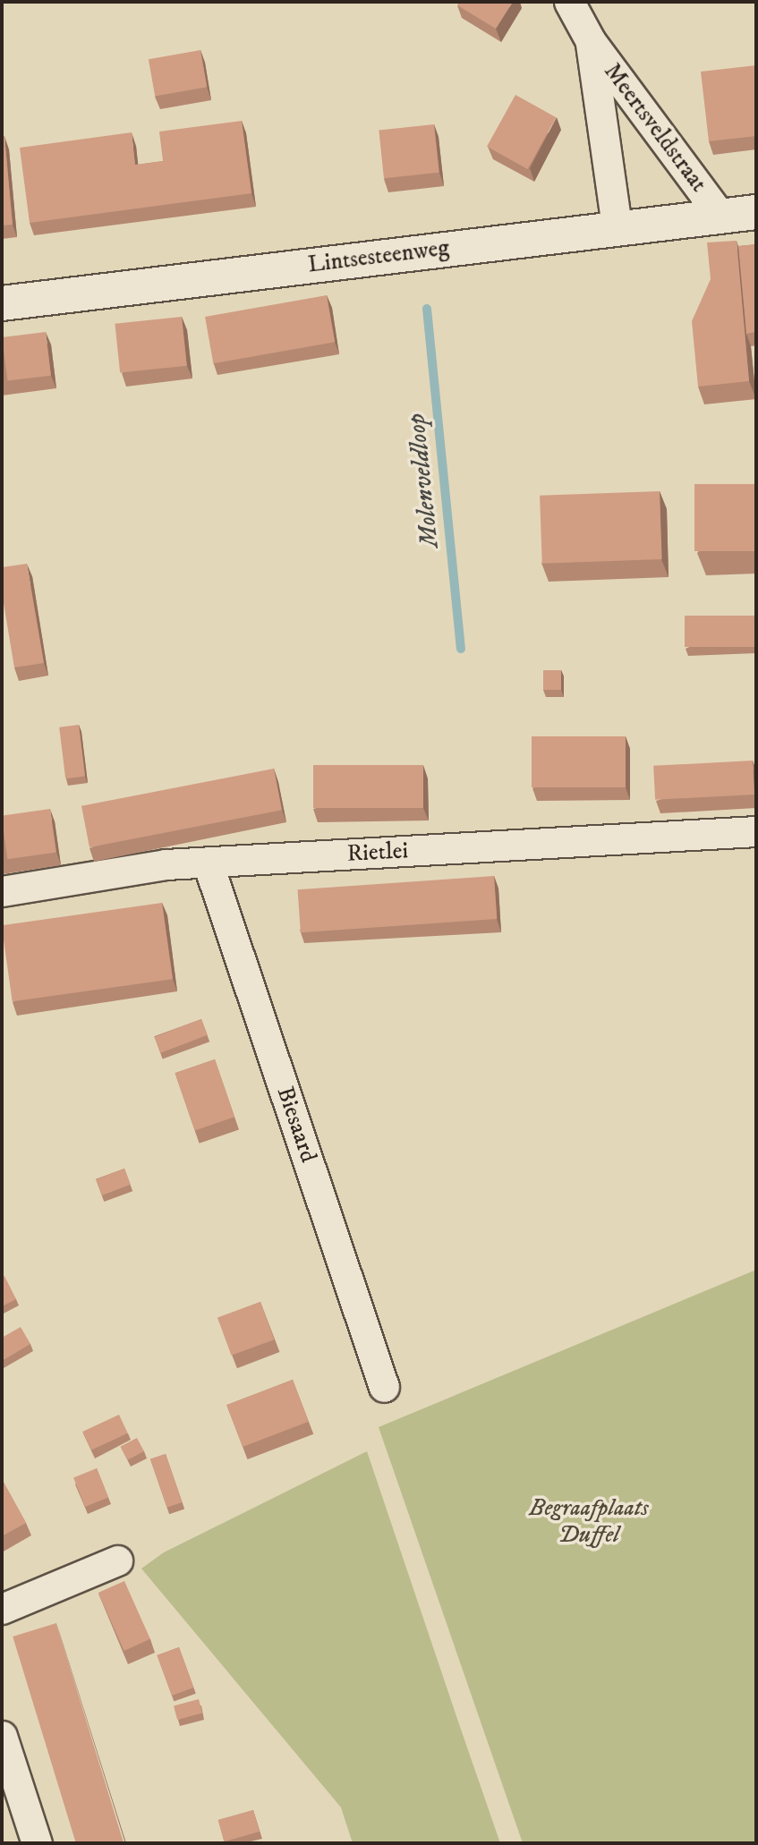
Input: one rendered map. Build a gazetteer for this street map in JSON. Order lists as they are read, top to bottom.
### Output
{
  "streets": {
    "street": [
      "Meertsveldstraat",
      "Lintsesteenweg",
      "Rietlei",
      "Biesaard"
    ]
  },
  "crossings": [
    ["Meertsveldstraat", "Lintsesteenweg"],
    ["Rietlei", "Biesaard"]
  ],
  "water": ["Molenveldloop"],
  "parks": ["Begraafplaats Duffel"]
}
